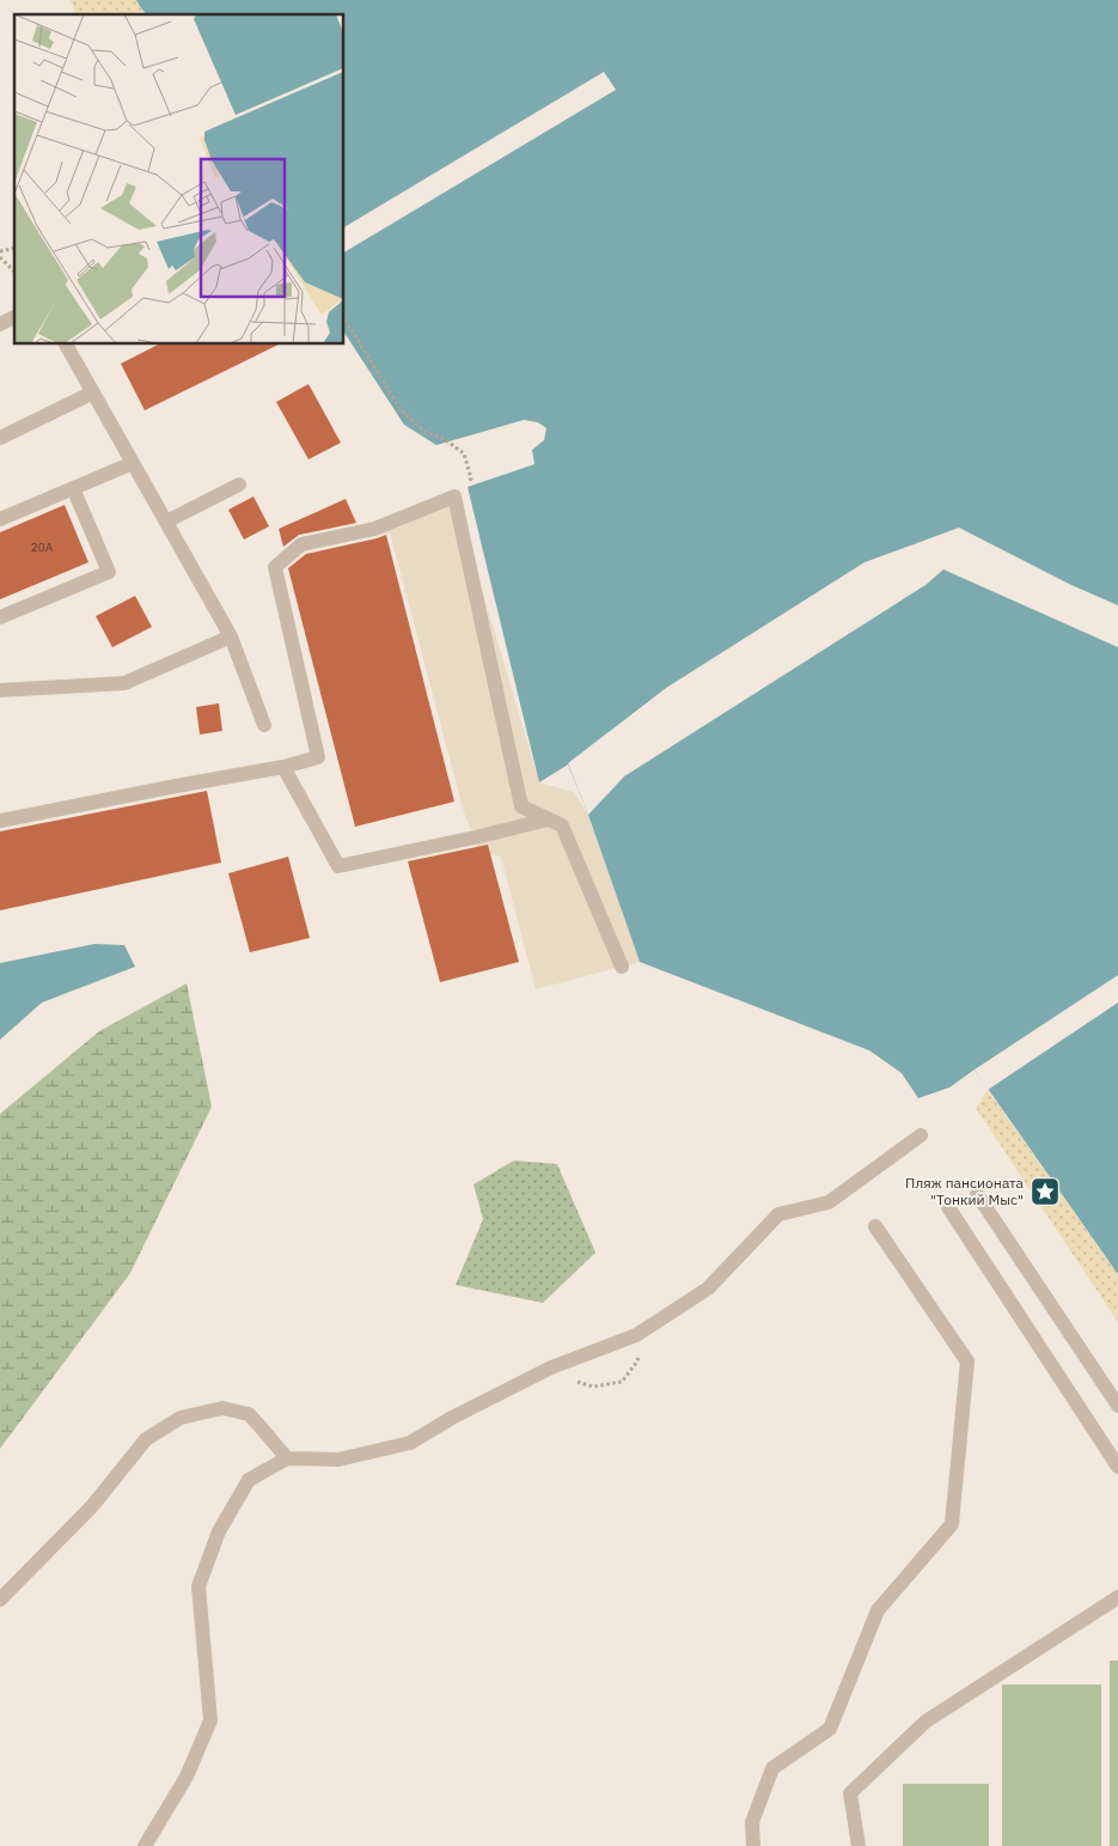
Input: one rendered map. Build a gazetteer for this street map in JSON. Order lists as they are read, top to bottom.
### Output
{
  "places": {
    "place": ["Пляж пансионата \"Тонкий Мыс\""]
  },
  "house_numbers": ["20А"]
}
